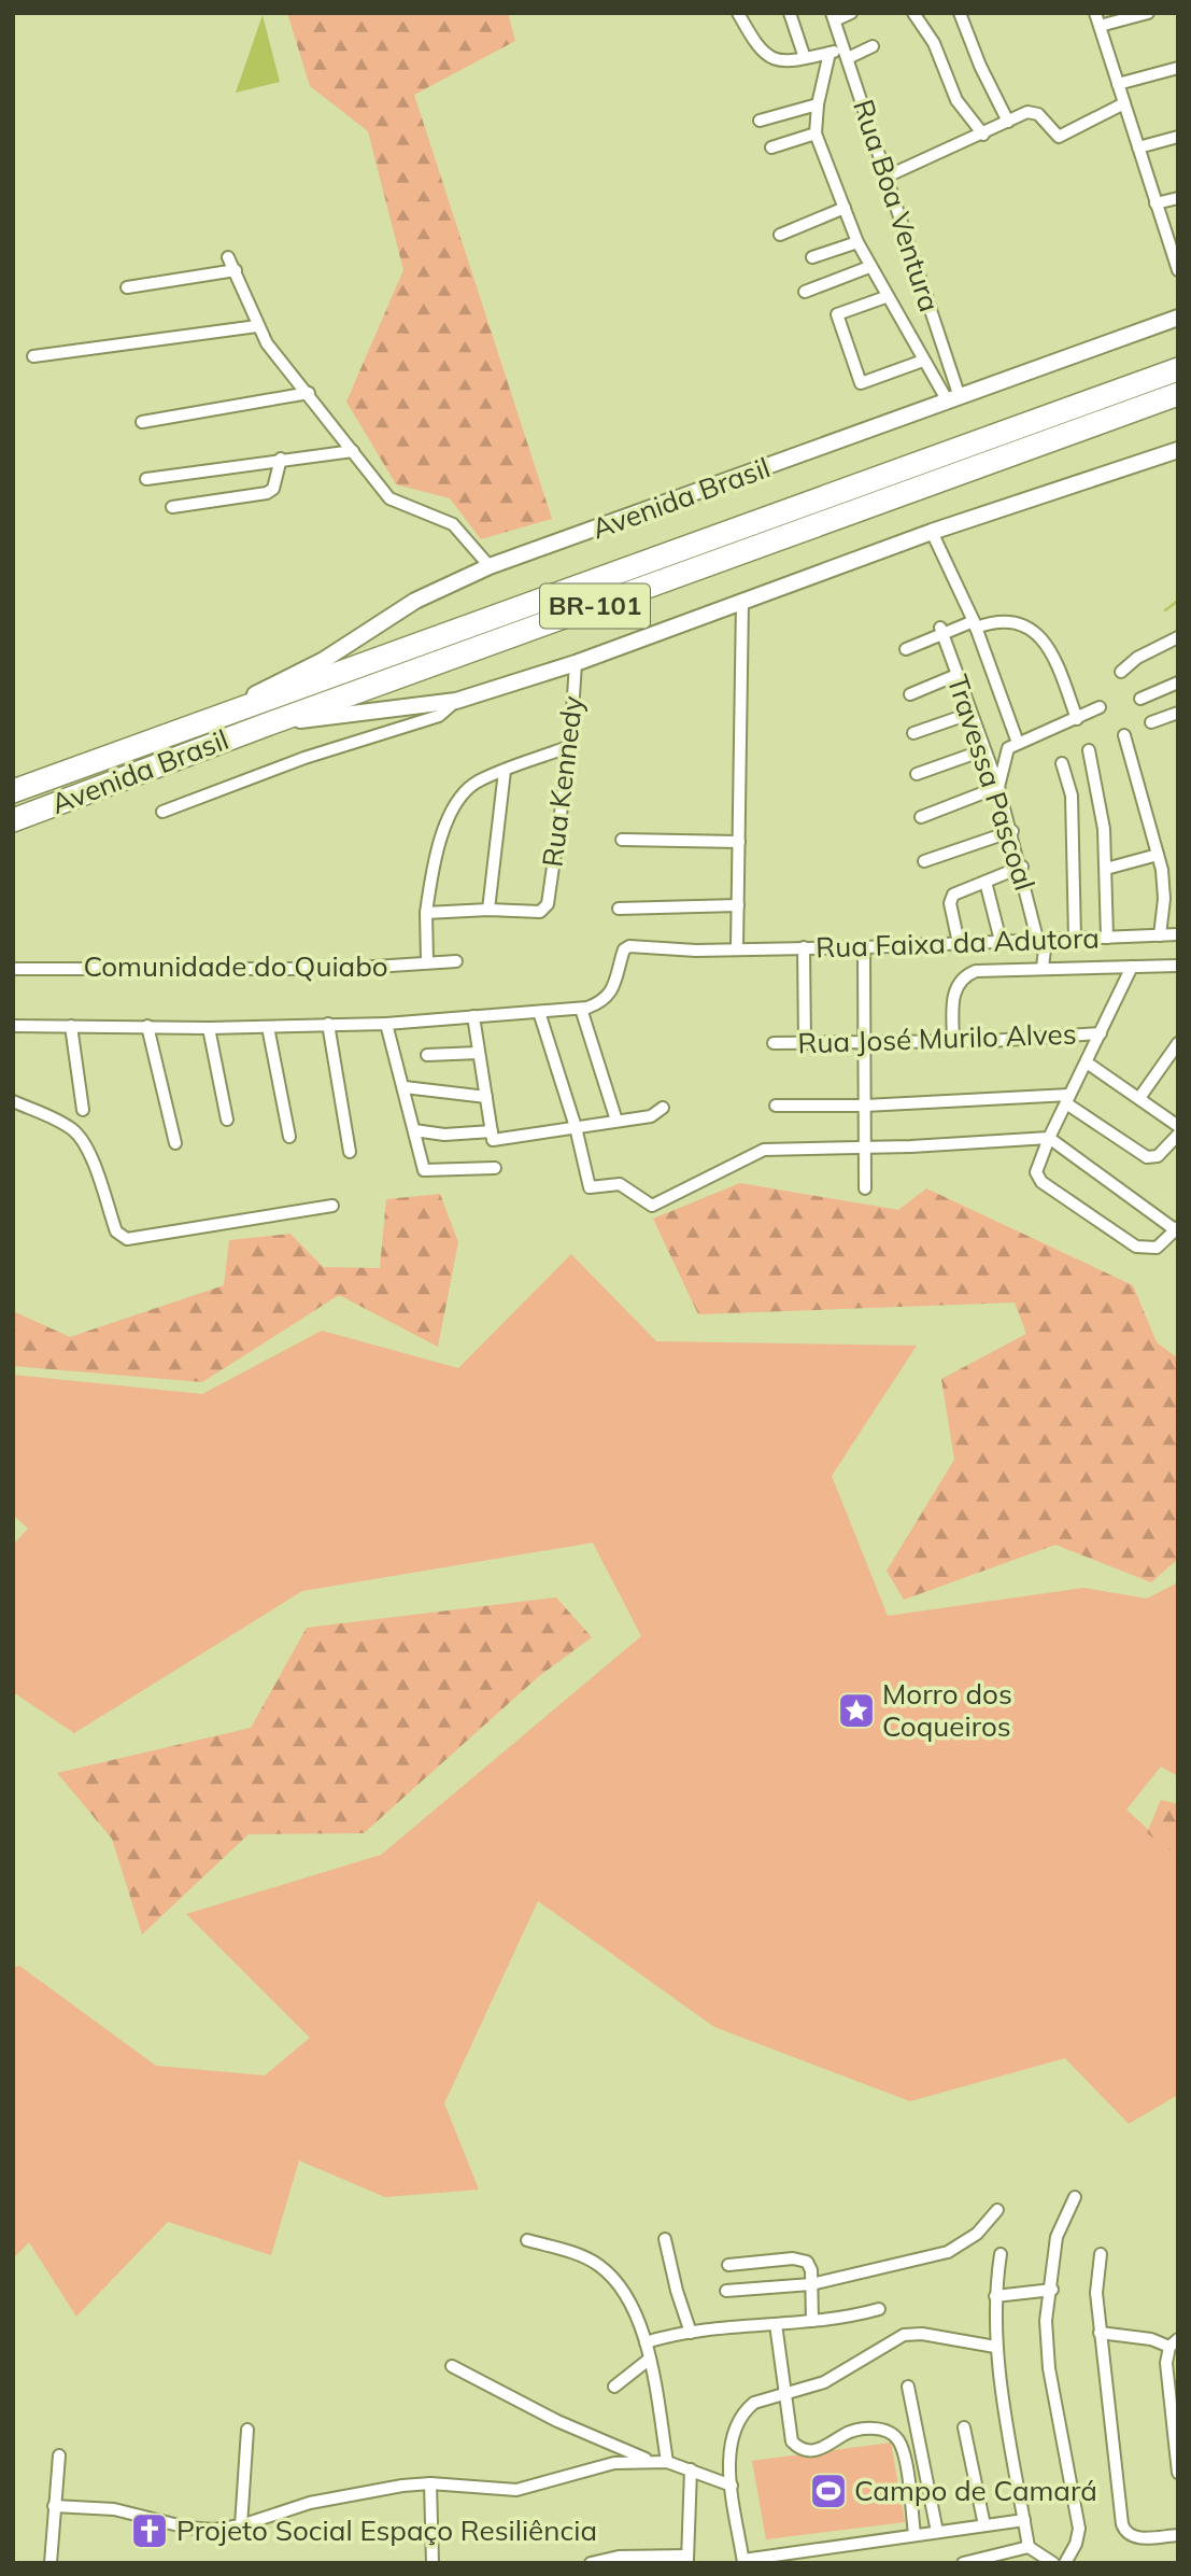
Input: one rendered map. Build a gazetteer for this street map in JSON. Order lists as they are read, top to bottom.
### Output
{
  "streets": {
    "highway": ["Avenida Brasil", "BR-101"],
    "street": [
      "Rua Boa Ventura",
      "Rua Kennedy",
      "Travessa Pascoal",
      "Rua Faixa da Adutora",
      "Comunidade do Quiabo",
      "Rua José Murilo Alves"
    ]
  },
  "crossings": [
    ["Rua Boa Ventura", "Avenida Brasil"],
    ["Avenida Brasil", "Rua Kennedy"],
    ["Travessa Pascoal", "Rua Faixa da Adutora"],
    ["Rua Faixa da Adutora", "Rua José Murilo Alves"]
  ],
  "places": {
    "place": ["Morro dos Coqueiros"],
    "sports": ["Campo de Camará"],
    "church": ["Projeto Social Espaço Resiliência"]
  }
}
